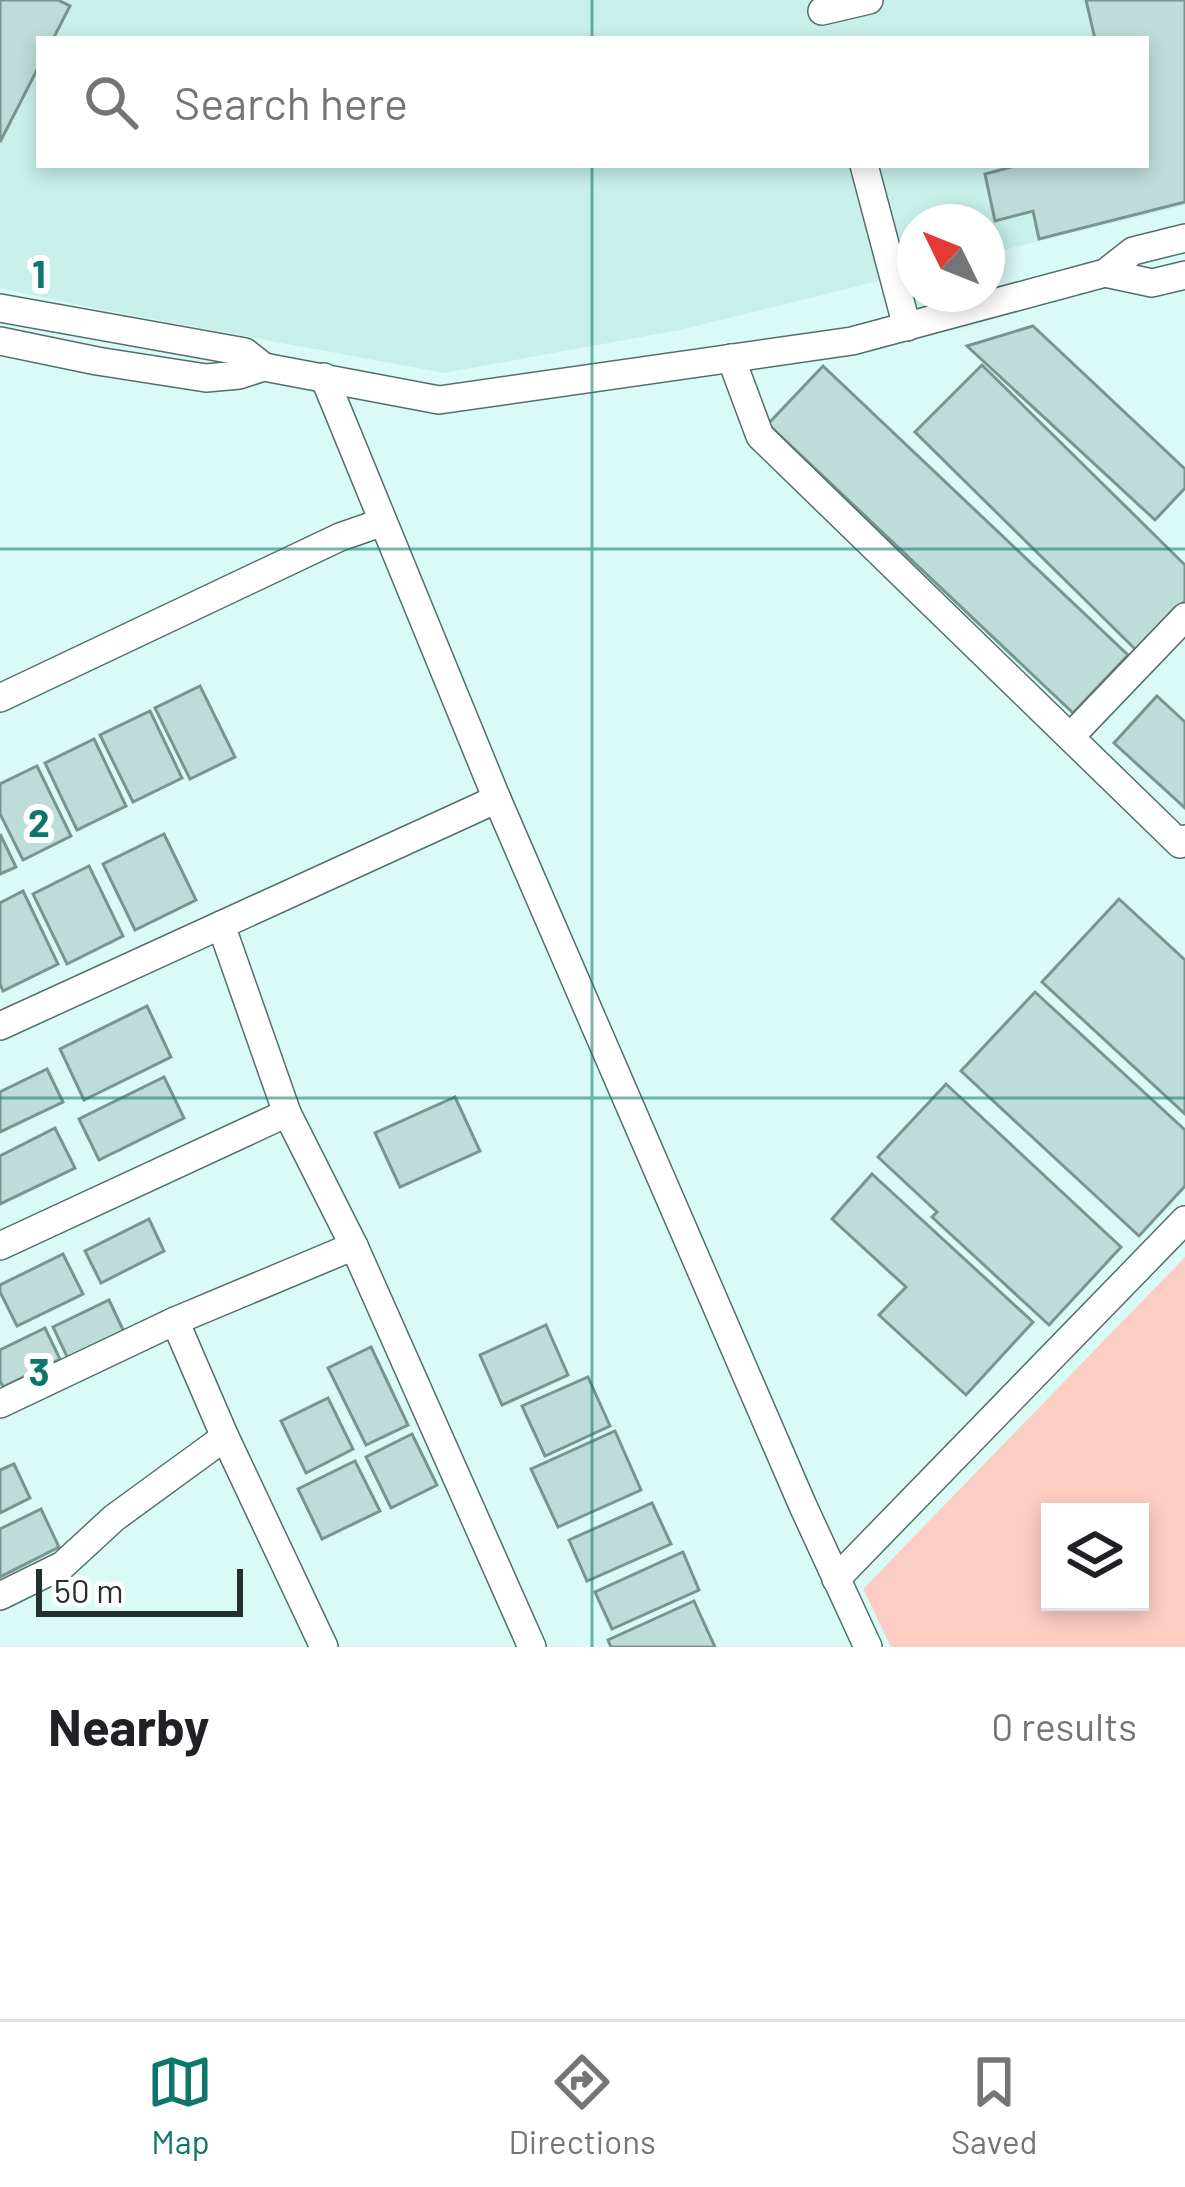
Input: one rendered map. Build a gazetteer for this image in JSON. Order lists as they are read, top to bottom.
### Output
{
  "scale_bar": "50 m",
  "north": "top left",
  "page": {
    "search": "Search here",
    "scale": "50 m",
    "heading": ["Nearby", "0 results"],
    "nav": ["Map", "Directions", "Saved"]
  },
  "grid": {
    "rows": ["1", "2", "3"]
  }
}
